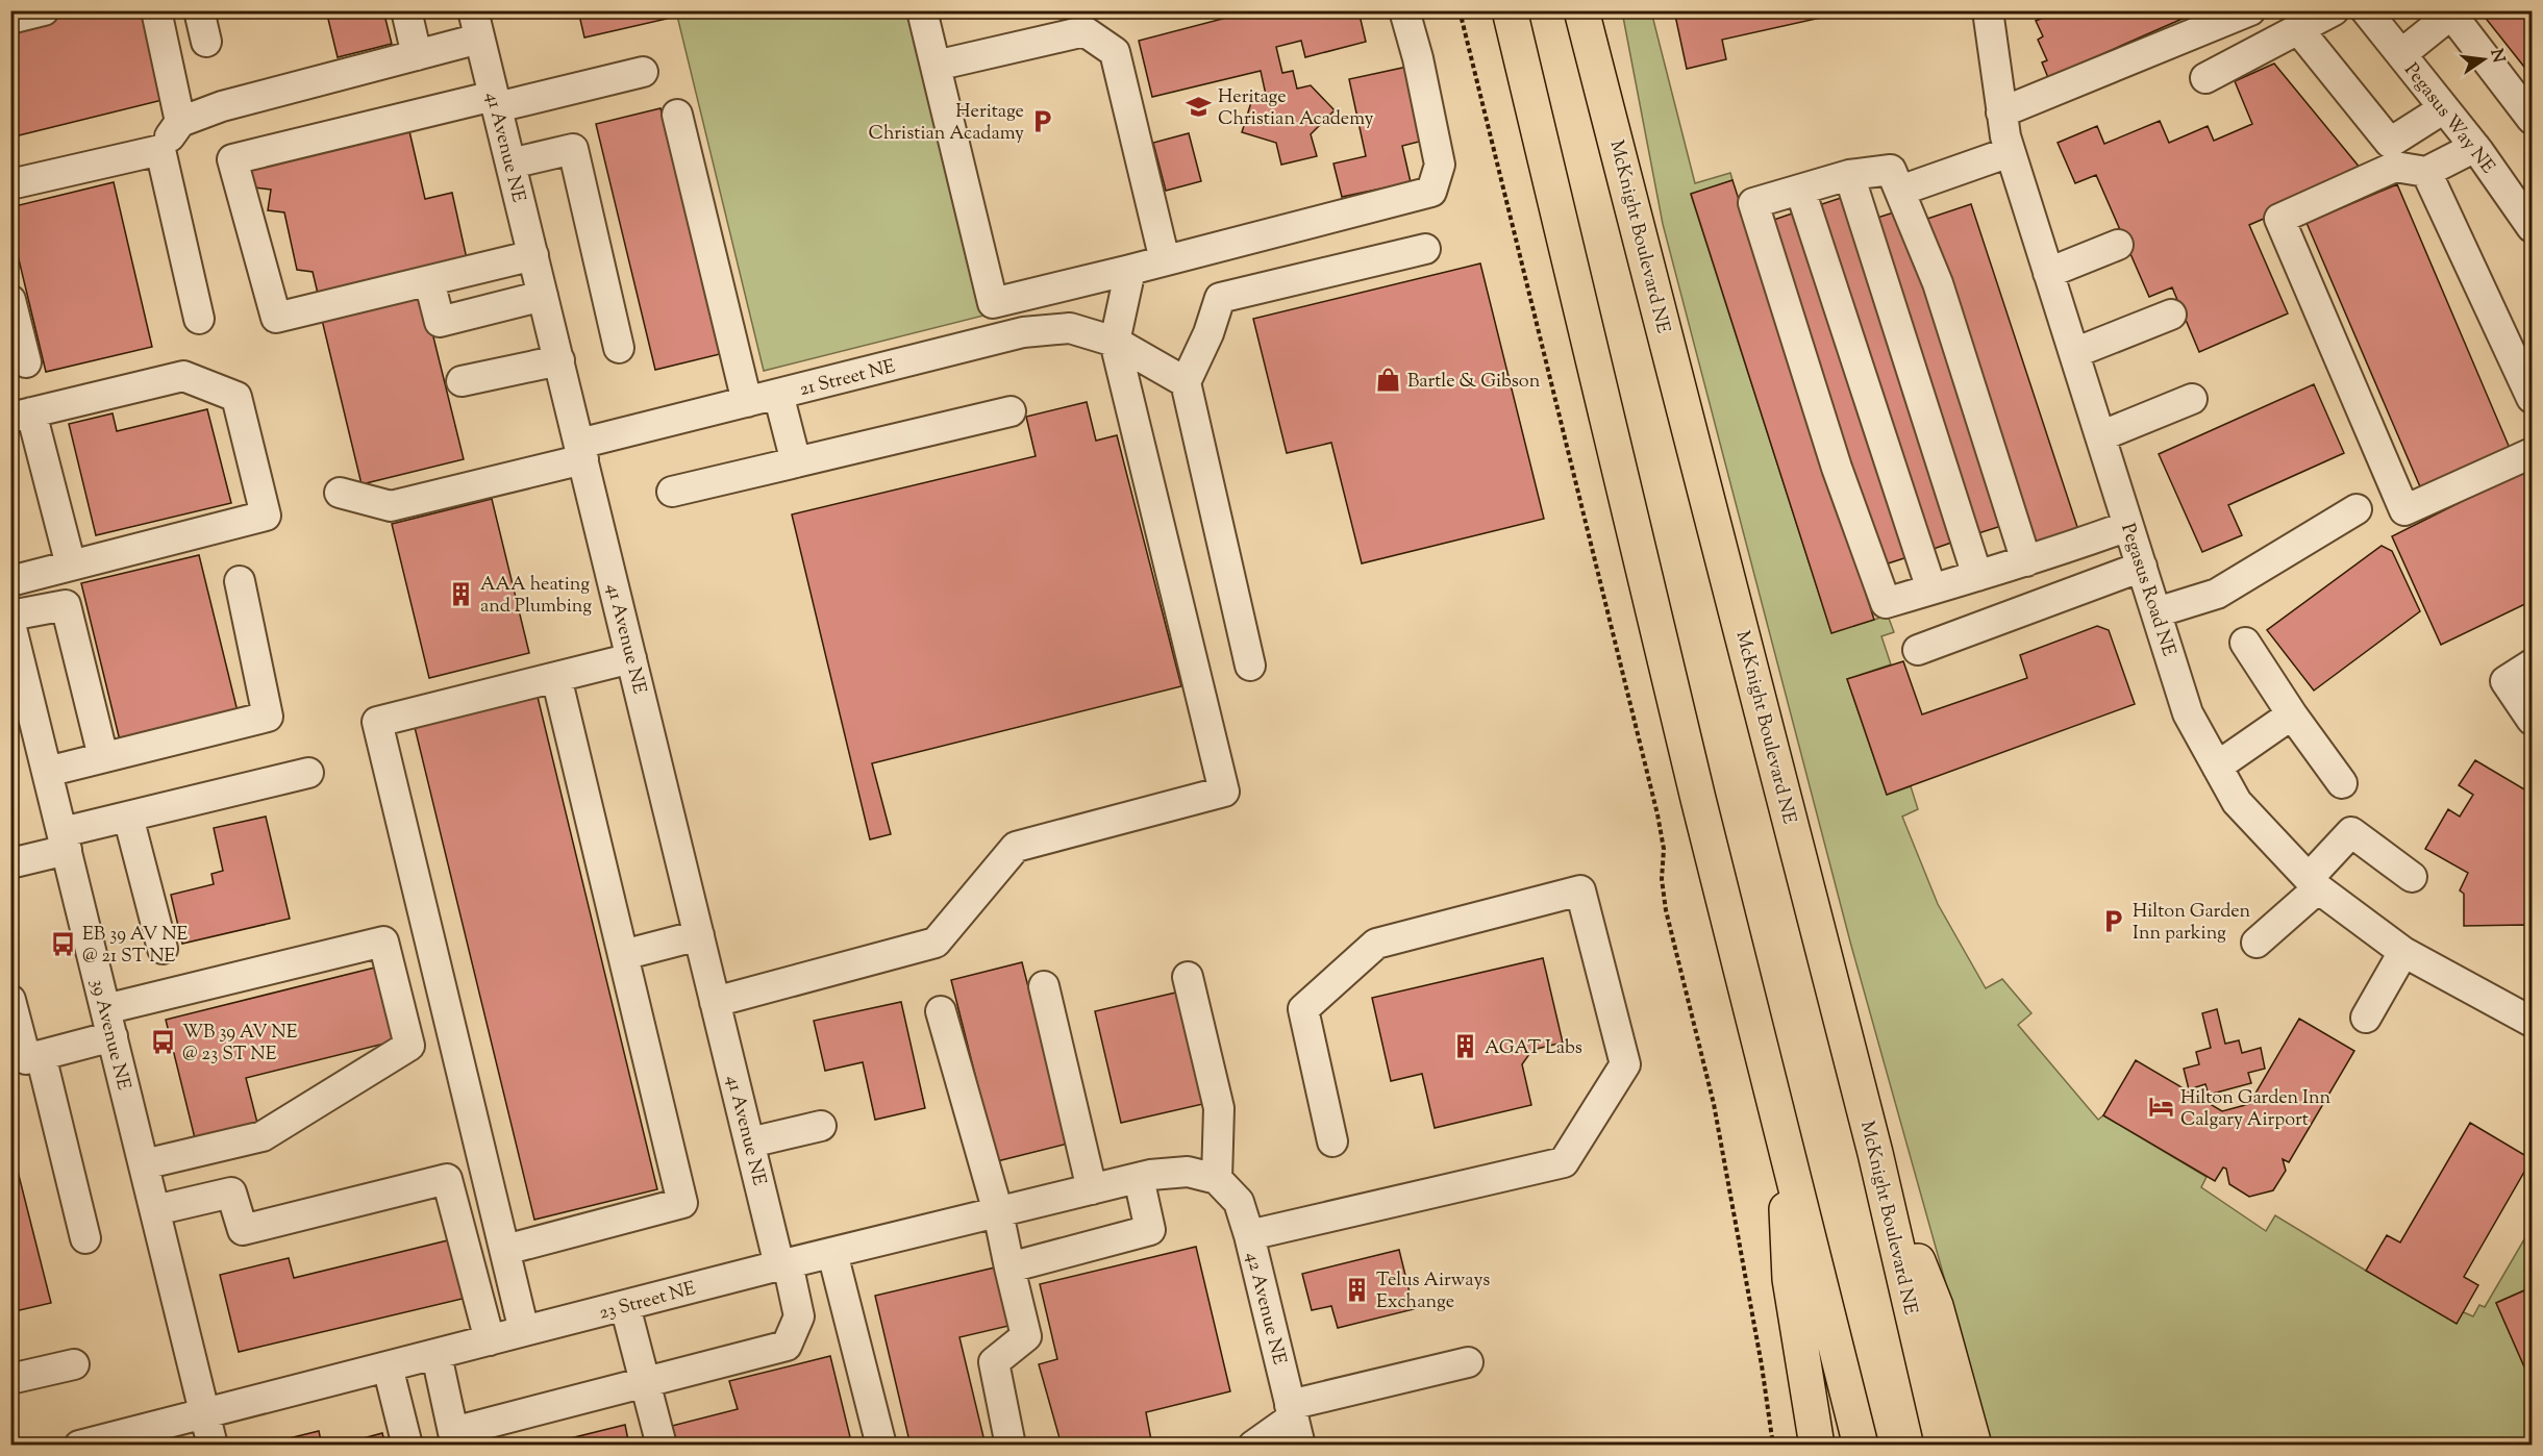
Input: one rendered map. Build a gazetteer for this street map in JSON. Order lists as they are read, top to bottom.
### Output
{
  "streets": {
    "main road": ["McKnight Boulevard NE"],
    "street": [
      "Pegasus Way NE",
      "41 Avenue NE",
      "21 Street NE",
      "Pegasus Road NE",
      "39 Avenue NE",
      "23 Street NE",
      "42 Avenue NE"
    ]
  },
  "crossings": [
    ["41 Avenue NE", "21 Street NE"],
    ["41 Avenue NE", "23 Street NE"],
    ["39 Avenue NE", "23 Street NE"],
    ["23 Street NE", "42 Avenue NE"]
  ],
  "places": {
    "school or university": ["Heritage Christian Academy"],
    "parking": ["Heritage Christian Acadamy", "Hilton Garden Inn parking"],
    "shop": ["Bartle & Gibson"],
    "building": ["AAA heating and Plumbing", "AGAT Labs", "Telus Airways Exchange"],
    "bus stop": ["EB 39 AV NE @ 21 ST NE", "WB 39 AV NE @ 23 ST NE"],
    "hotel": ["Hilton Garden Inn Calgary Airport"]
  },
  "north": "right"
}
